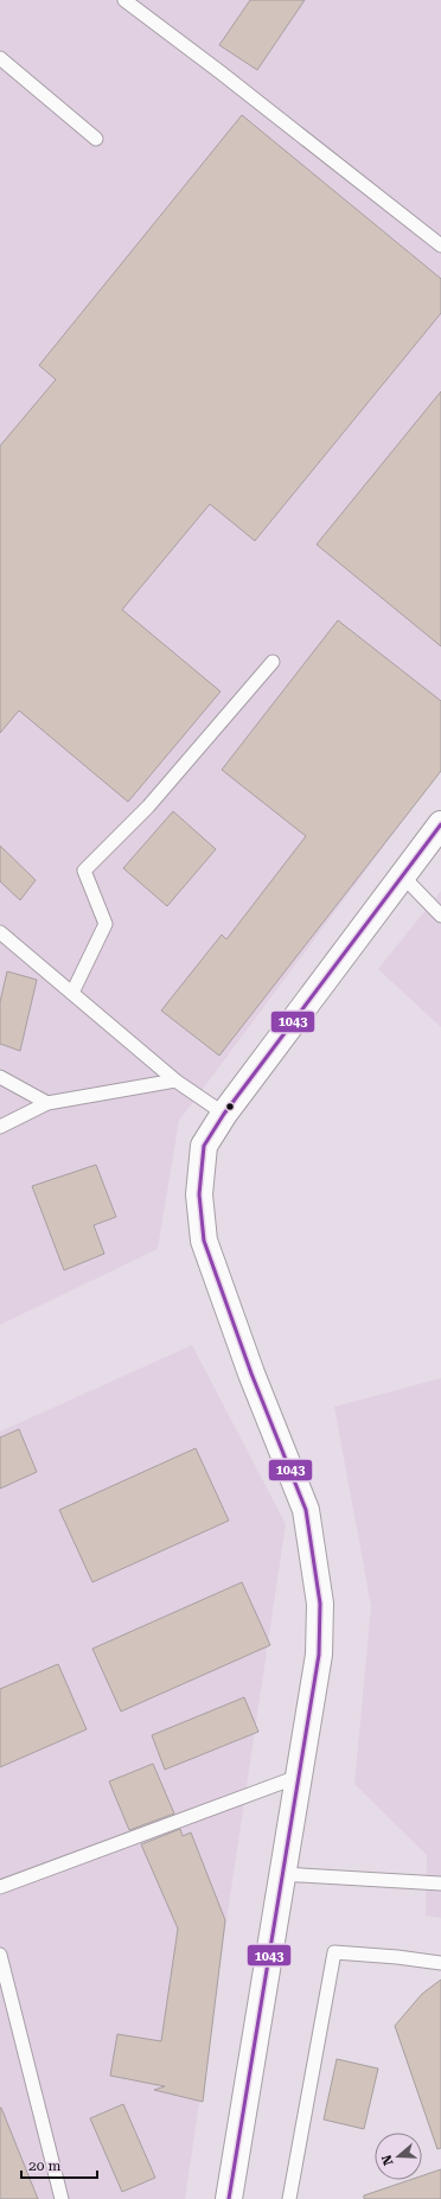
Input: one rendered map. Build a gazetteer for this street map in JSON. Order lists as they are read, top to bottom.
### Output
{
  "lines": ["transit line 1043"],
  "scale_bar": "20 m",
  "north": "left"
}
